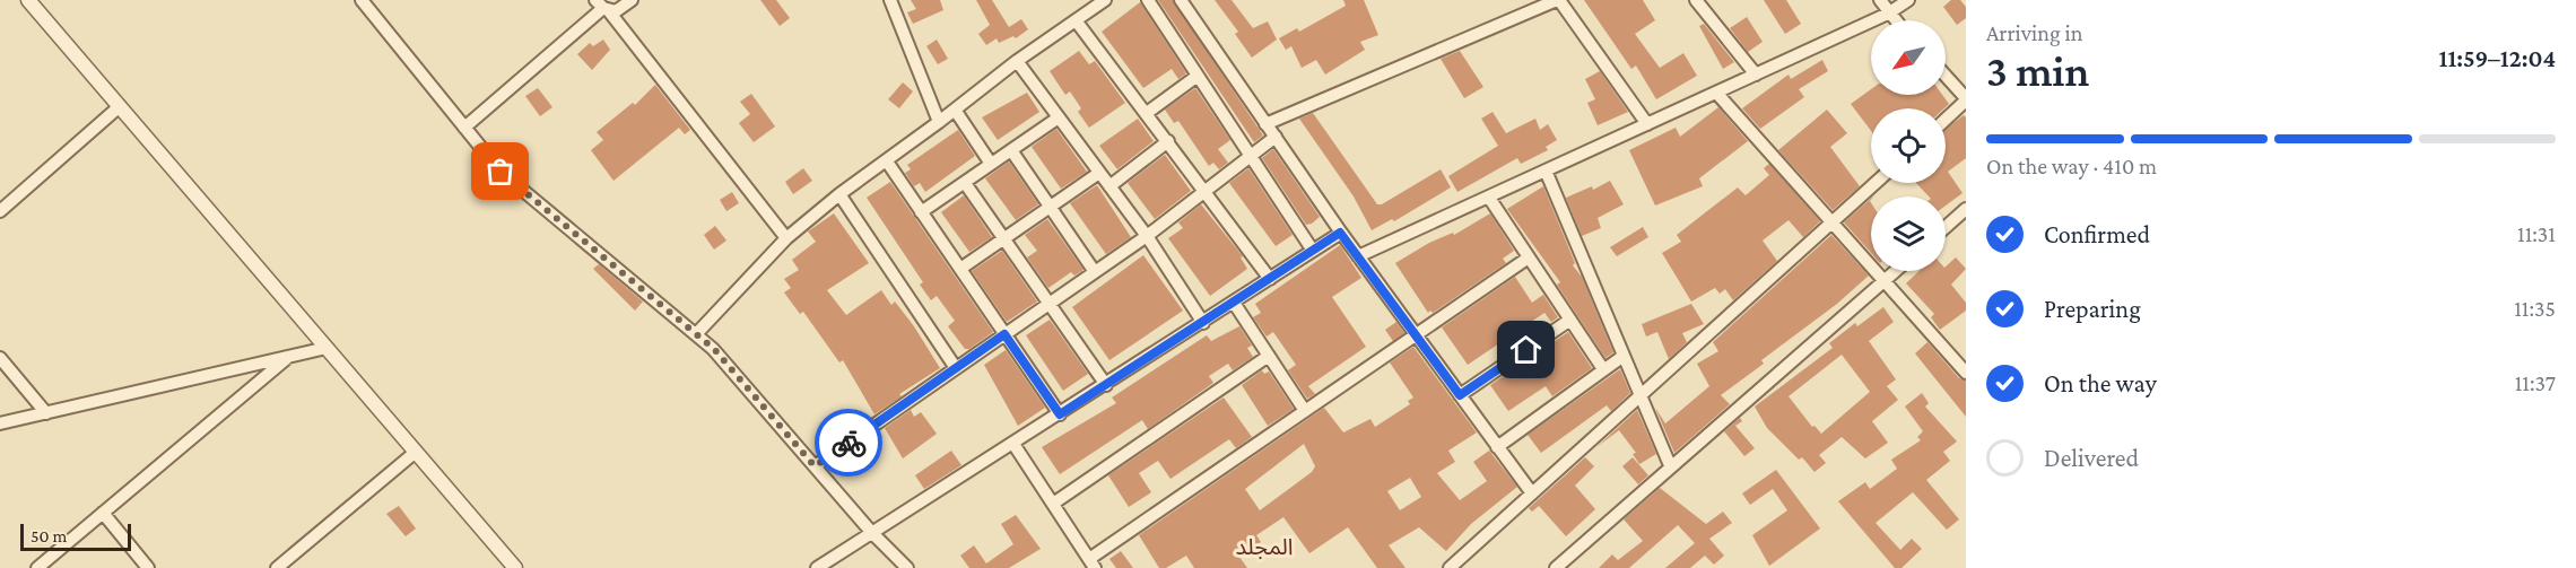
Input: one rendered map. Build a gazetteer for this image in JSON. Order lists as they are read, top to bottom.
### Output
{
  "districts": ["المجلد"],
  "scale_bar": "50 m",
  "north": "bottom left",
  "page": {
    "heading": ["3 min", "Arriving in", "11:59–12:04"],
    "bar": "On the way · 410 m",
    "list": [
      ["Confirmed", "11:31"],
      ["Preparing", "11:35"],
      ["On the way", "11:37"],
      "Delivered"
    ],
    "scale": "50 m"
  }
}
